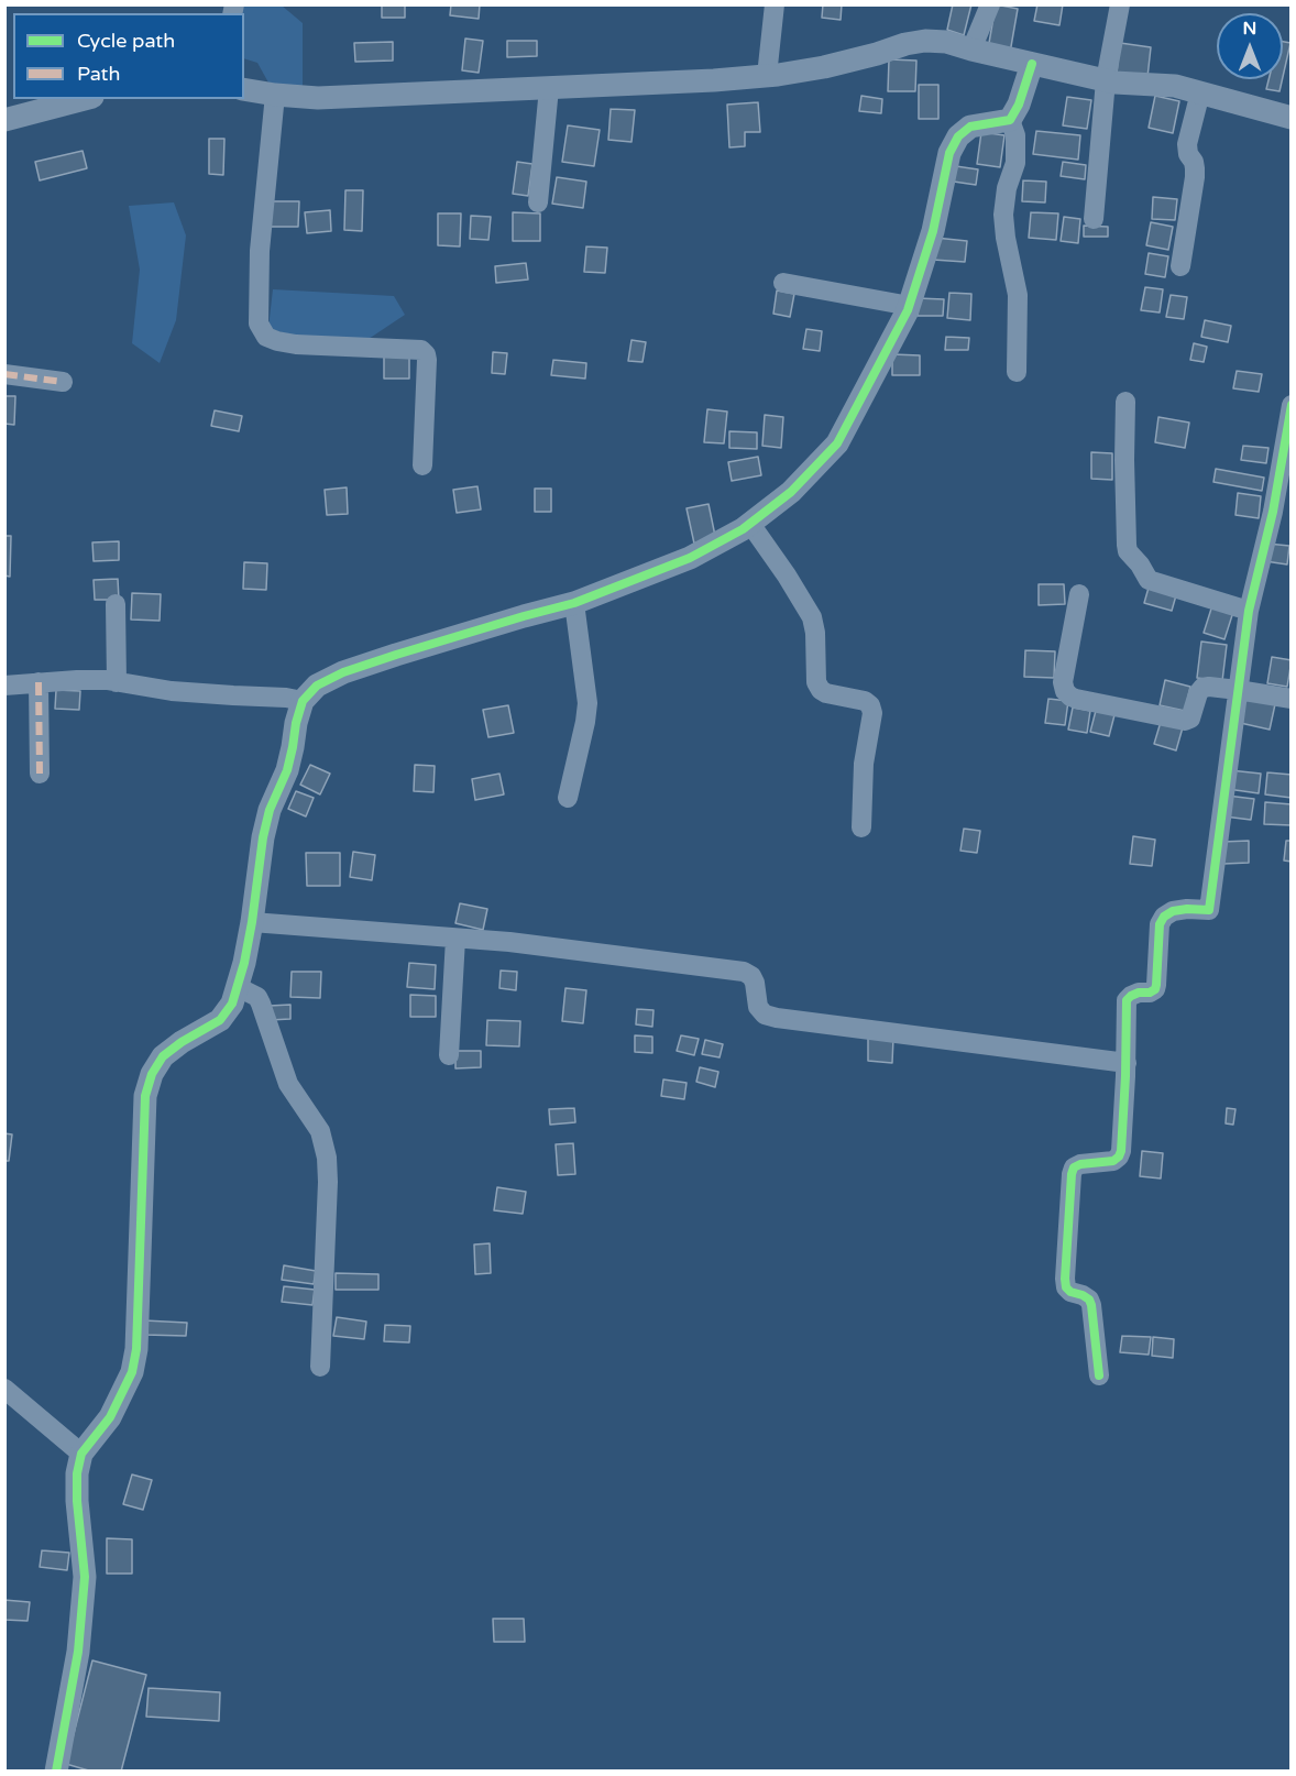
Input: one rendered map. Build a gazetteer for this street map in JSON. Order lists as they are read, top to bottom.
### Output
{
  "legend": ["Cycle path", "Path"],
  "north": "top"
}
